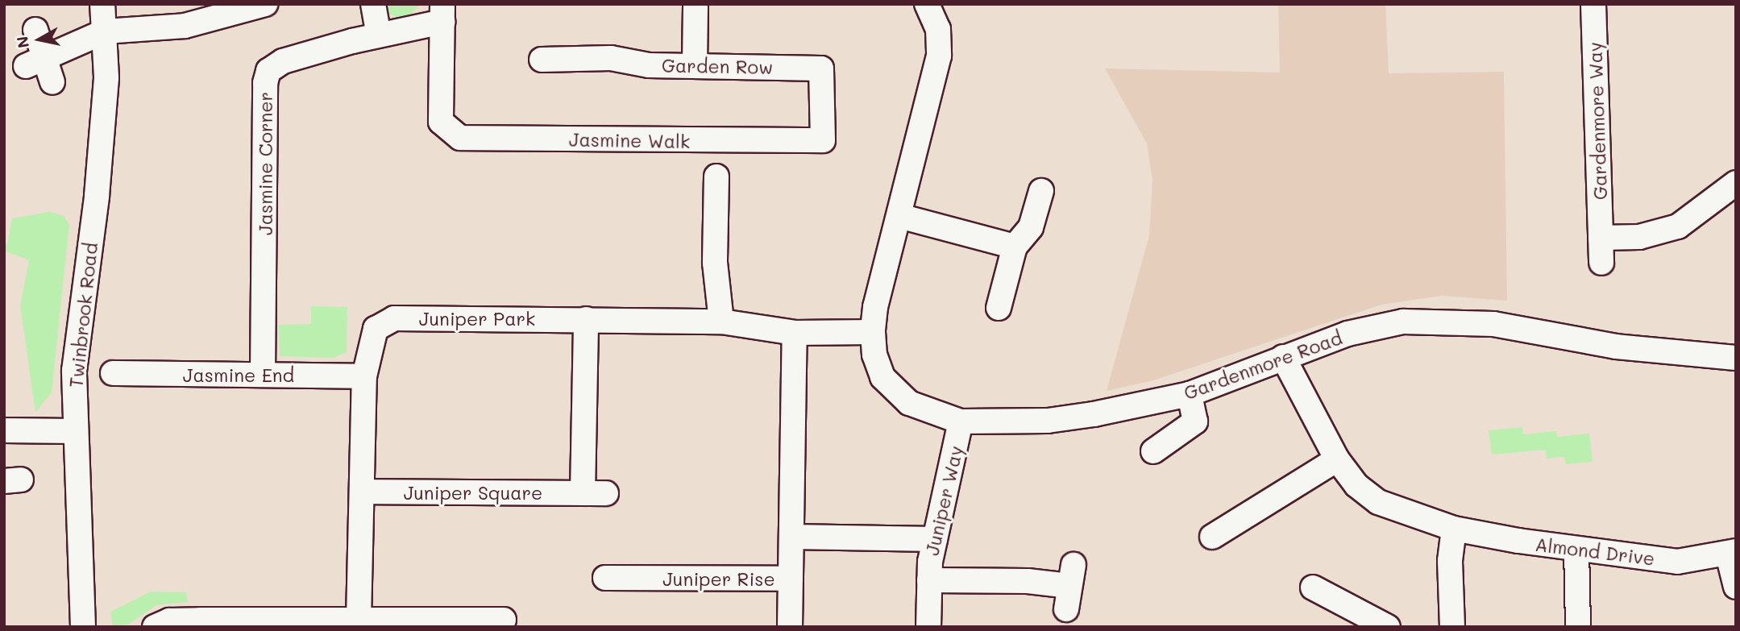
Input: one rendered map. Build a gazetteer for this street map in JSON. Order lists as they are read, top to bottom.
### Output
{
  "streets": {
    "street": [
      "Garden Row",
      "Gardenmore Way",
      "Jasmine Walk",
      "Jasmine Corner",
      "Twinbrook Road",
      "Juniper Park",
      "Gardenmore Road",
      "Jasmine End",
      "Juniper Square",
      "Juniper Way",
      "Almond Drive",
      "Juniper Rise"
    ]
  },
  "crossings": [
    ["Garden Row", "Jasmine Walk"],
    ["Jasmine Walk", "Jasmine Corner"],
    ["Jasmine Corner", "Jasmine End"],
    ["Juniper Park", "Gardenmore Road"],
    ["Juniper Park", "Jasmine End"],
    ["Juniper Park", "Juniper Square"],
    ["Juniper Park", "Juniper Rise"],
    ["Gardenmore Road", "Juniper Way"],
    ["Gardenmore Road", "Almond Drive"]
  ],
  "north": "left"
}
